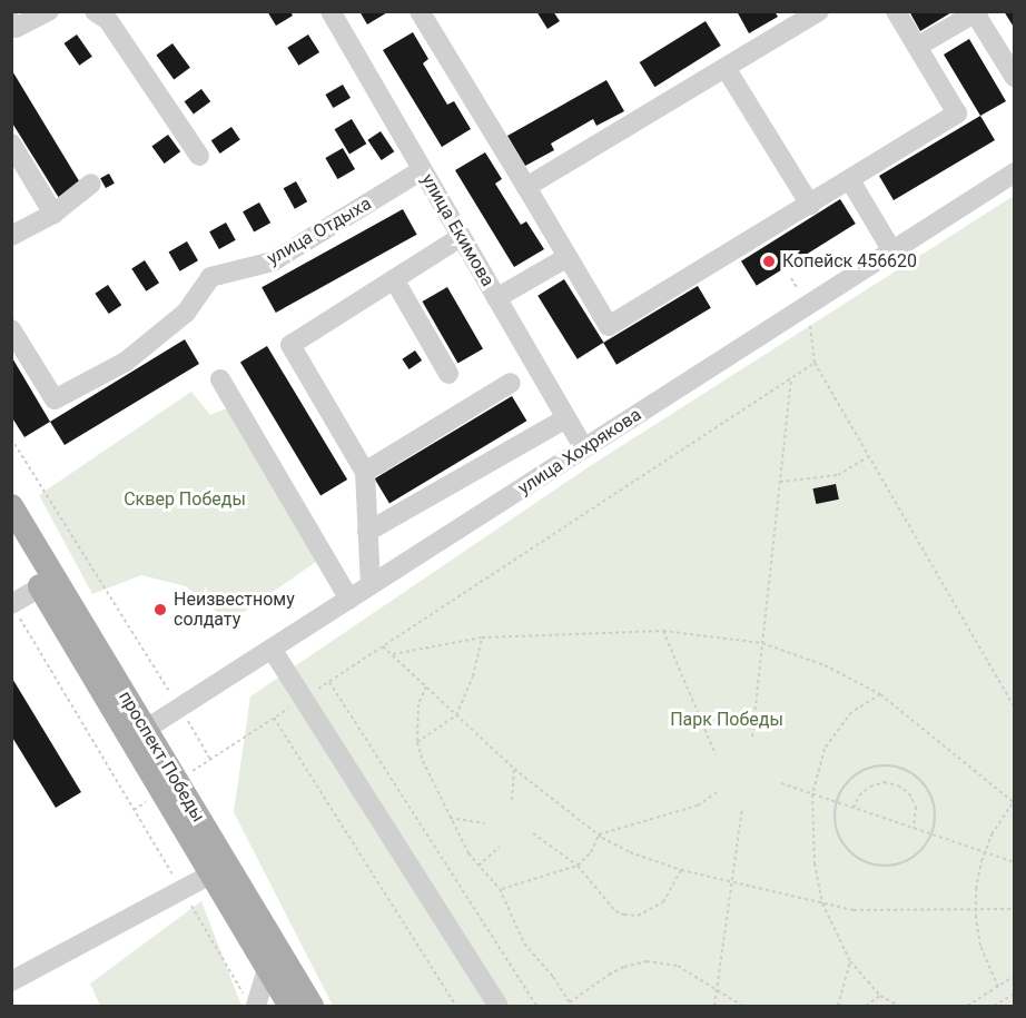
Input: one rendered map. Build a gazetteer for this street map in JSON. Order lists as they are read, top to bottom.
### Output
{
  "streets": {
    "main road": ["проспект Победы"],
    "street": ["улица Екимова", "улица Отдыха", "улица Хохрякова"]
  },
  "crossings": [
    ["улица Екимова", "улица Отдыха"],
    ["улица Екимова", "улица Хохрякова"],
    ["улица Хохрякова", "проспект Победы"]
  ],
  "parks": ["Сквер Победы", "Парк Победы"],
  "places": ["Копейск 456620", "Неизвестному солдату"]
}
